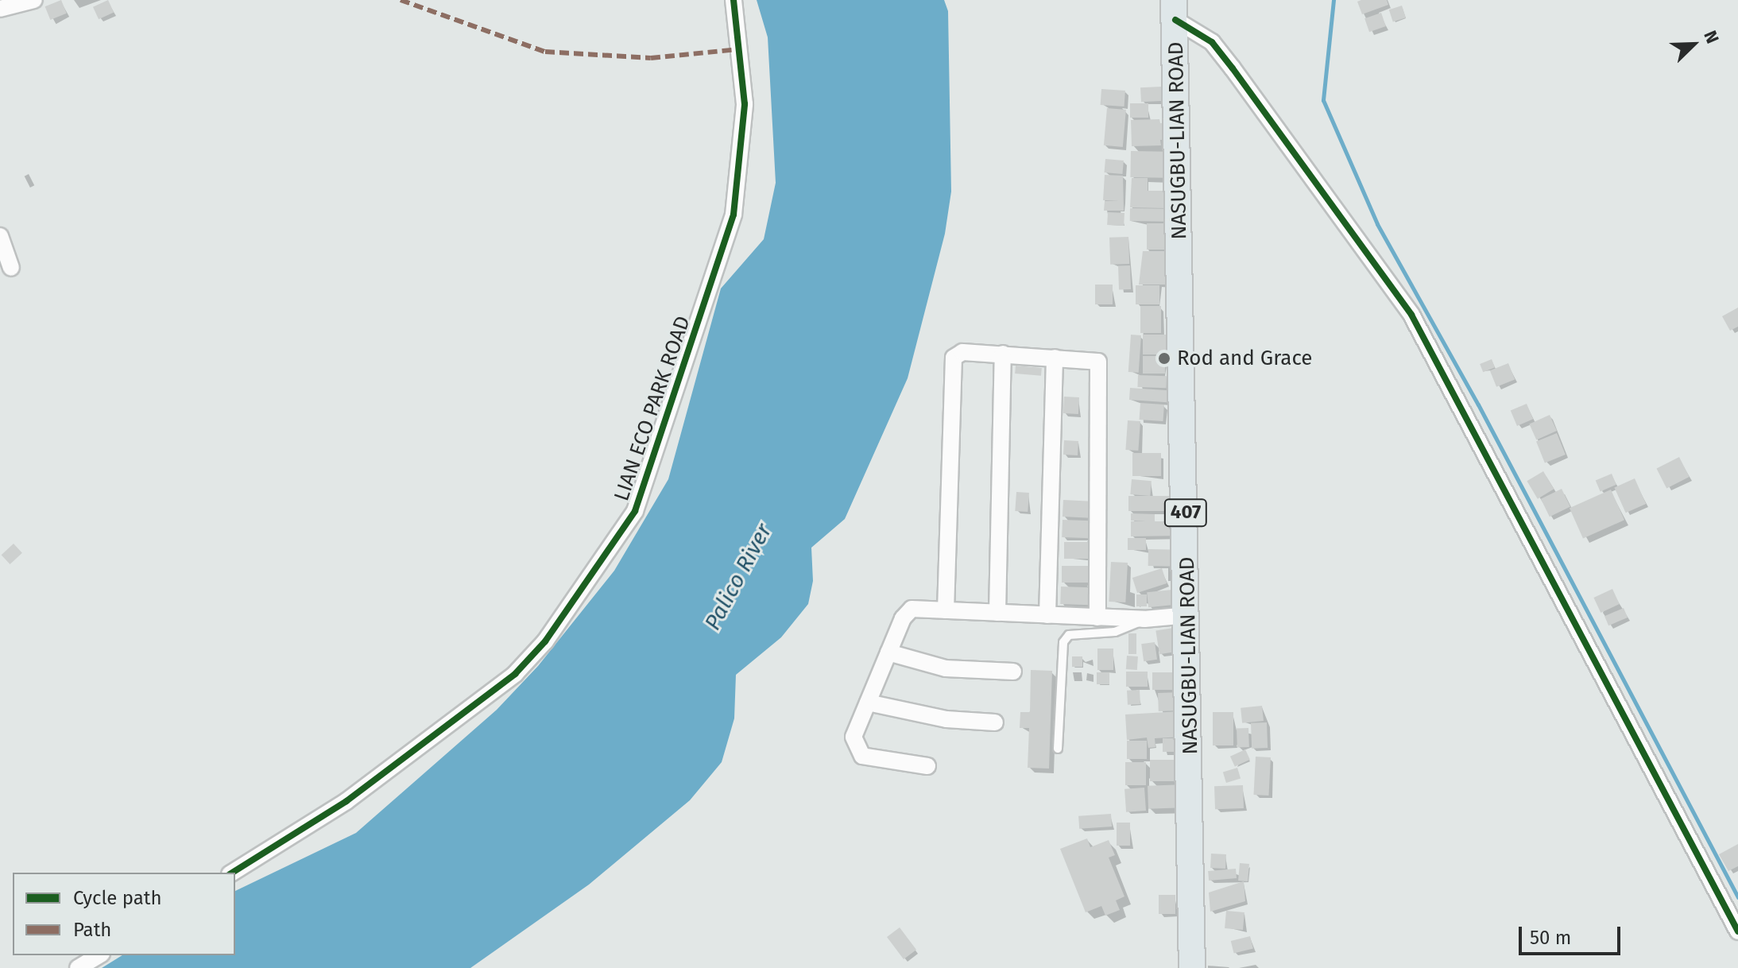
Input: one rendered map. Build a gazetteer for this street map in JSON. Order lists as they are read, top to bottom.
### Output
{
  "streets": {
    "main road": ["NASUGBU-LIAN ROAD", "407"],
    "street": ["LIAN ECO PARK ROAD"]
  },
  "water": ["Palico River"],
  "places": ["Rod and Grace"],
  "legend": ["Cycle path", "Path"],
  "scale_bar": "50 m",
  "north": "top right"
}
